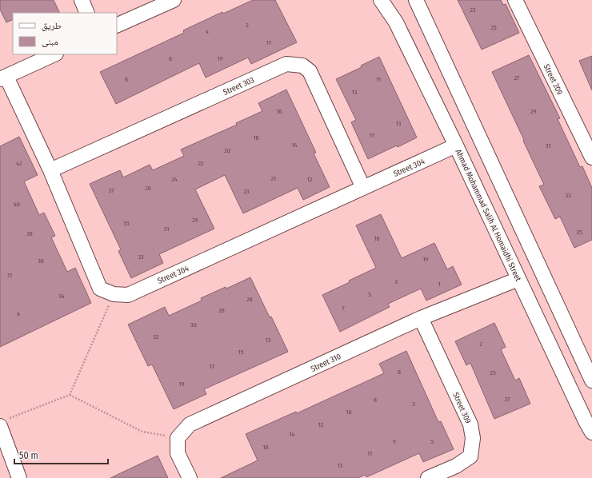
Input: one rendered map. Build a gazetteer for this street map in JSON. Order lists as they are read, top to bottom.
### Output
{
  "streets": {
    "street": [
      "Street 209",
      "Street 303",
      "Street 304",
      "Ahmad Mohammad Salih Al Homaidhi Street",
      "Street 310",
      "Street 309"
    ]
  },
  "crossings": [
    ["Street 303", "Street 304"],
    ["Street 304", "Ahmad Mohammad Salih Al Homaidhi Street"],
    ["Ahmad Mohammad Salih Al Homaidhi Street", "Street 310"],
    ["Street 310", "Street 309"]
  ],
  "house_numbers": [
    "23",
    "2",
    "25",
    "4",
    "17",
    "6",
    "19",
    "27",
    "8",
    "11",
    "13",
    "16",
    "29",
    "13",
    "11",
    "18",
    "14",
    "31",
    "20",
    "42",
    "22",
    "21",
    "24",
    "12",
    "26",
    "37",
    "23",
    "33",
    "40",
    "29",
    "35",
    "31",
    "35",
    "38",
    "16",
    "33",
    "19",
    "36",
    "11",
    "3",
    "1",
    "5",
    "34",
    "26",
    "7",
    "28",
    "9",
    "30",
    "32",
    "13",
    "2",
    "15",
    "17",
    "6",
    "25",
    "19",
    "27",
    "8",
    "3",
    "10",
    "12",
    "14",
    "9",
    "5",
    "16",
    "11",
    "13"
  ],
  "legend": ["طريق", "مبنى"],
  "scale_bar": "50 m"
}
